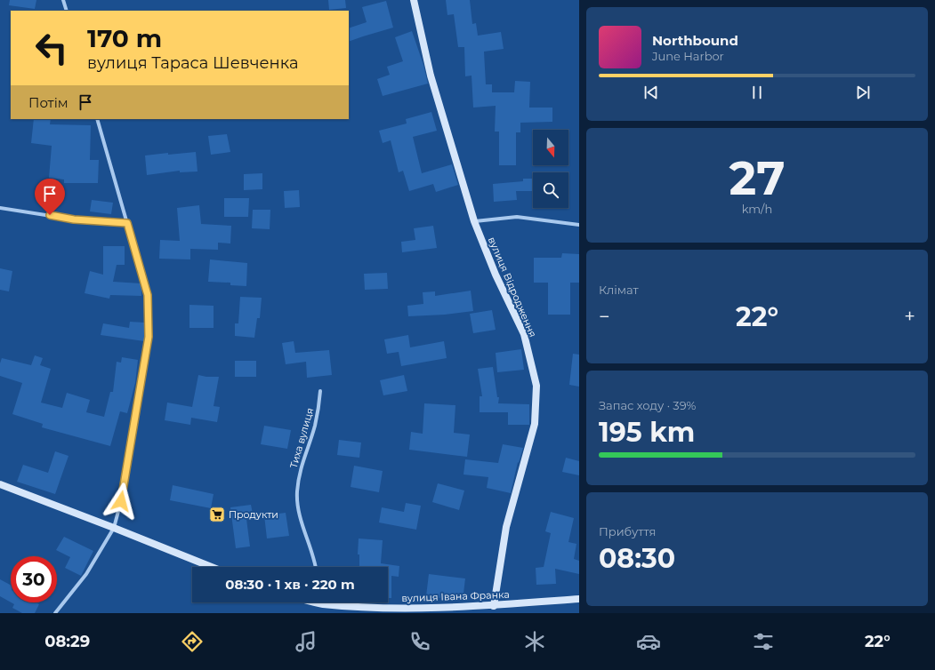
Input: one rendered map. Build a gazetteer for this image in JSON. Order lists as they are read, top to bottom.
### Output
{
  "streets": {
    "street": ["вулиця Відродження", "Тиха вулиця", "вулиця Івана Франка"]
  },
  "crossings": [
    ["вулиця Відродження", "вулиця Івана Франка"]
  ],
  "places": {
    "supermarket": ["Продукти"]
  },
  "north": "bottom",
  "page": {
    "turn": ["170 m", "вулиця Тараса Шевченка"],
    "song": ["Northbound", "June Harbor"],
    "then": "Потім",
    "tile": [
      ["27", "km/h"],
      "Клімат",
      ["Запас ходу · 39%", "195 km"],
      ["Прибуття", "08:30"]
    ],
    "heat": ["−", "22°", "+"],
    "limit": "30",
    "trip": "08:30 · 1 хв · 220 m",
    "tabs": ["08:29", "22°"]
  }
}
